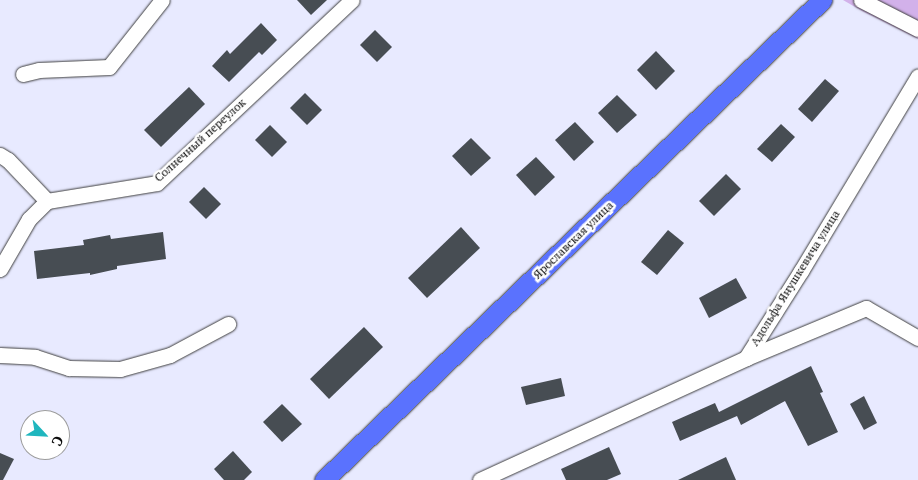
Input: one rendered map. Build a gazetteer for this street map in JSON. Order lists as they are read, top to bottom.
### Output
{
  "streets": {
    "main road": ["Ярославская улица"],
    "street": ["Солнечный переулок", "Адольфа Янушкевича улица"]
  },
  "north": "bottom right"
}
